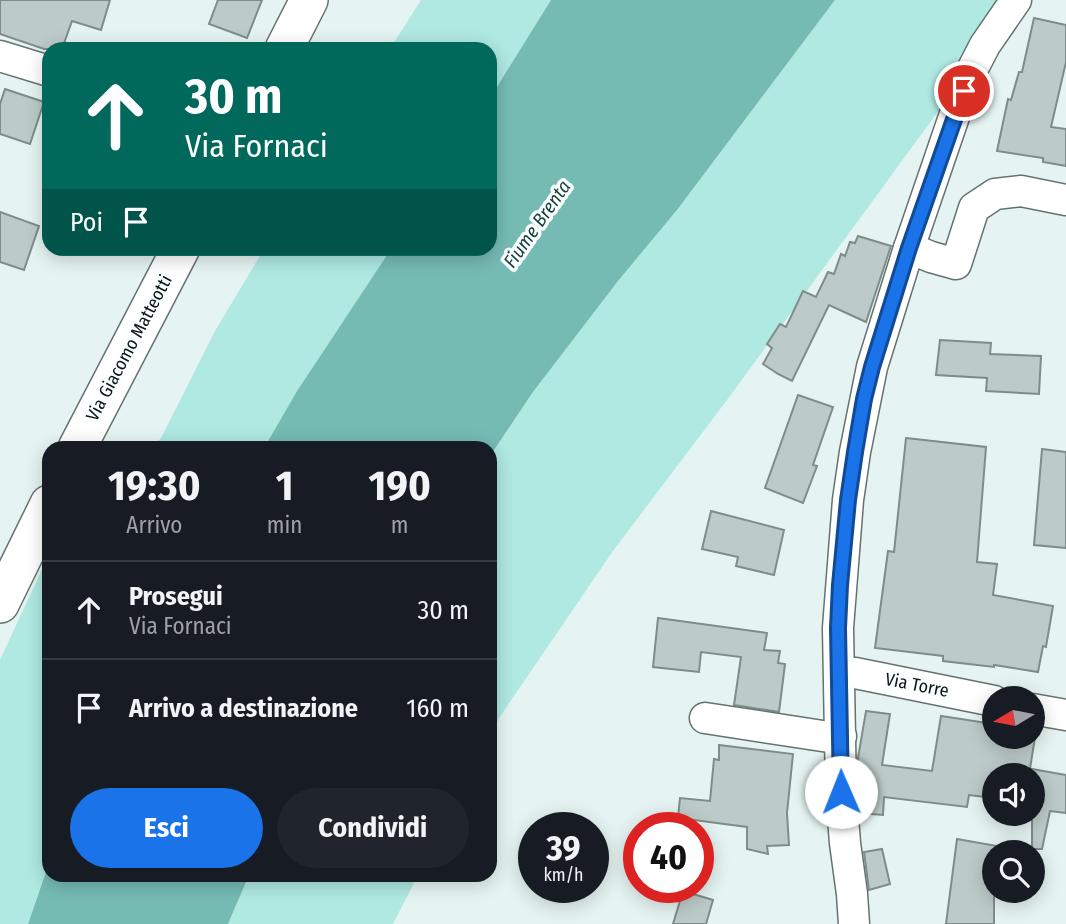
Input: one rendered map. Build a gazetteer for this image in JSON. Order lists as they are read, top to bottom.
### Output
{
  "streets": {
    "main road": ["Via Giacomo Matteotti"],
    "street": ["Via Torre"]
  },
  "water": ["Fiume Brenta"],
  "north": "left",
  "page": {
    "turn": ["30 m", "Via Fornaci"],
    "then": "Poi",
    "eta": [
      "19:30",
      "Arrivo",
      "1",
      "min",
      "190",
      "m"
    ],
    "list": [
      {
        "name": "Prosegui",
        "note": "Via Fornaci",
        "value": "30 m"
      },
      {
        "name": "Arrivo a destinazione",
        "value": "160 m"
      }
    ],
    "buttons": ["Esci", "Condividi"],
    "speed": "39 km/h",
    "limit": "40"
  }
}
